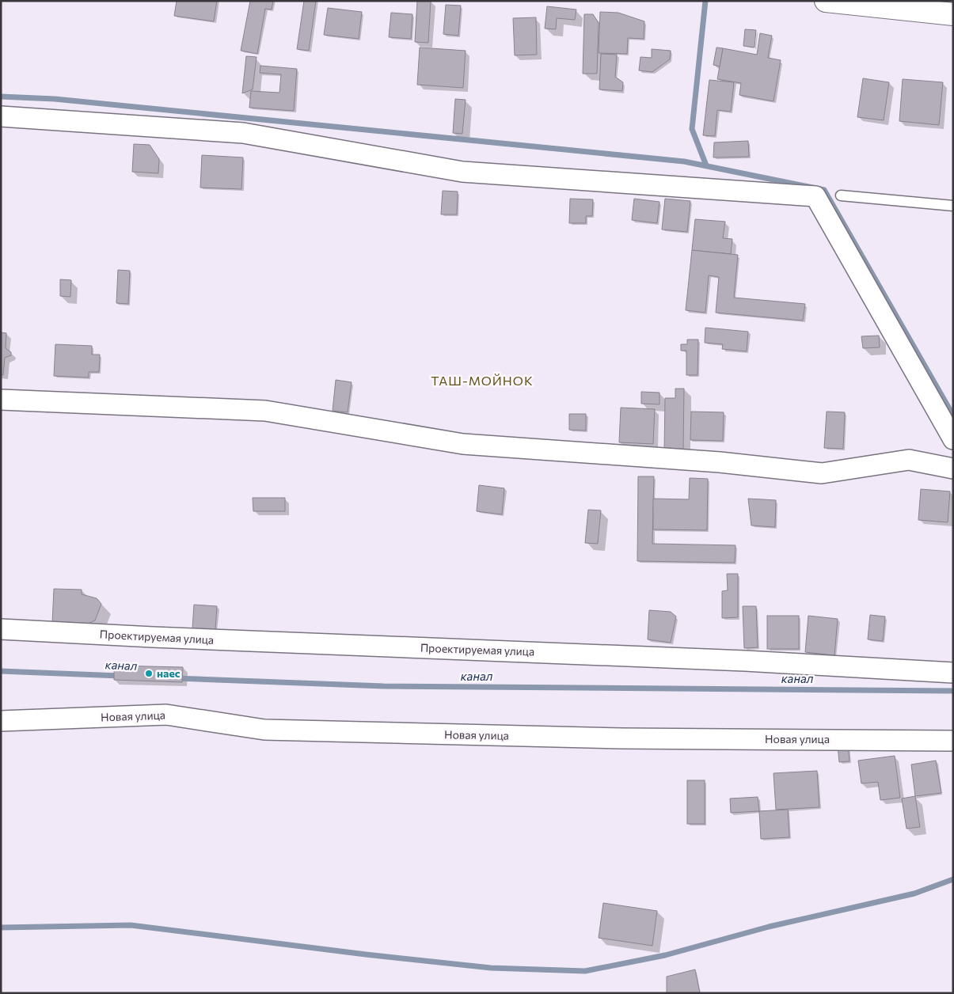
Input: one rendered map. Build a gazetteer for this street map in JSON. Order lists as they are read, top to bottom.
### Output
{
  "streets": {
    "street": ["Проектируемая улица", "Новая улица"]
  },
  "districts": ["ТАШ-МОЙНОК"],
  "water": ["канал"],
  "places": ["наес"]
}
